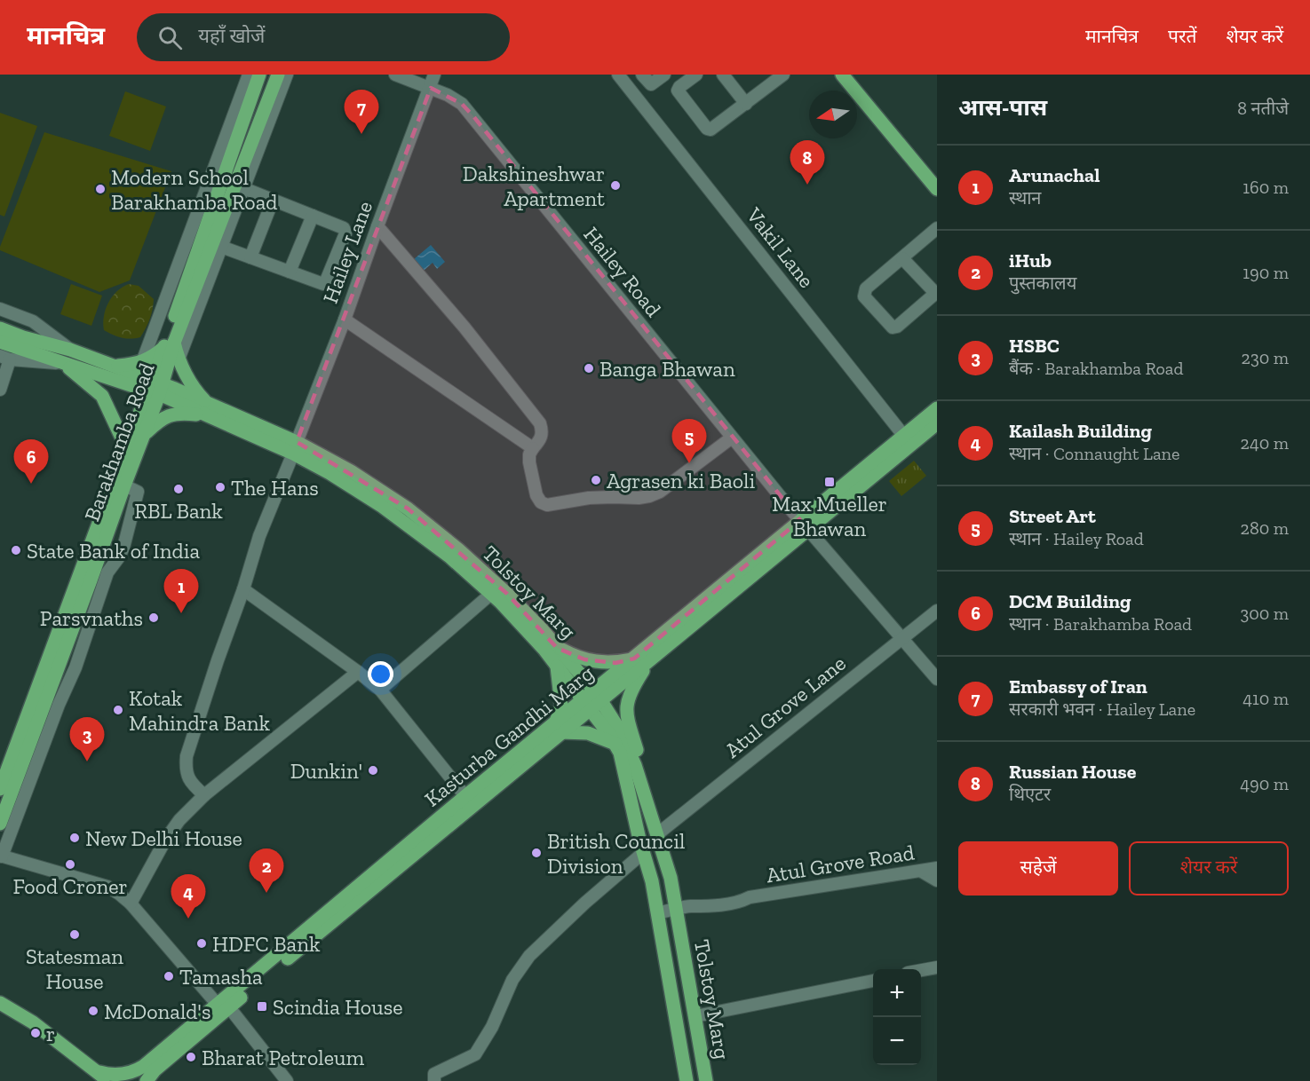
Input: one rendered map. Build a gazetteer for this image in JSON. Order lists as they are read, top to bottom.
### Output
{
  "streets": {
    "main road": ["Barakhamba Road", "Tolstoy Marg", "Kasturba Gandhi Marg"],
    "street": [
      "Vakil Lane",
      "Hailey Lane",
      "Hailey Road",
      "Atul Grove Lane",
      "Atul Grove Road"
    ]
  },
  "crossings": [
    ["Vakil Lane", "Kasturba Gandhi Marg"],
    ["Hailey Lane", "Hailey Road"],
    ["Hailey Lane", "Tolstoy Marg"],
    ["Hailey Road", "Kasturba Gandhi Marg"],
    ["Barakhamba Road", "Tolstoy Marg"],
    ["Tolstoy Marg", "Atul Grove Lane"],
    ["Tolstoy Marg", "Kasturba Gandhi Marg"],
    ["Tolstoy Marg", "Atul Grove Road"]
  ],
  "places": {
    "other": [
      "Dakshineshwar Apartment",
      "Modern School Barakhamba Road",
      "Banga Bhawan",
      "Agrasen ki Baoli",
      "The Hans",
      "RBL Bank",
      "State Bank of India",
      "Parsvnaths",
      "Kotak Mahindra Bank",
      "Dunkin'",
      "New Delhi House",
      "British Council Division",
      "Food Croner",
      "Statesman House",
      "HDFC Bank",
      "Tamasha",
      "McDonald's",
      "r",
      "Bharat Petroleum"
    ],
    "transit": ["Max Mueller Bhawan", "Scindia House"]
  },
  "north": "left",
  "page": {
    "header": "मानचित्र",
    "search": "यहाँ खोजें",
    "nav": ["मानचित्र", "परतें", "शेयर करें"],
    "heading": ["आस-पास", "8 नतीजे"],
    "pins": [
      "7",
      "8",
      "5",
      "6",
      "1",
      "3",
      "2",
      "4"
    ],
    "list": [
      {
        "mark": "1",
        "name": "Arunachal",
        "note": "स्थान",
        "value": "160 m"
      },
      {
        "mark": "2",
        "name": "iHub",
        "note": "पुस्तकालय",
        "value": "190 m"
      },
      {
        "mark": "3",
        "name": "HSBC",
        "note": "बैंक · Barakhamba Road",
        "value": "230 m"
      },
      {
        "mark": "4",
        "name": "Kailash Building",
        "note": "स्थान · Connaught Lane",
        "value": "240 m"
      },
      {
        "mark": "5",
        "name": "Street Art",
        "note": "स्थान · Hailey Road",
        "value": "280 m"
      },
      {
        "mark": "6",
        "name": "DCM Building",
        "note": "स्थान · Barakhamba Road",
        "value": "300 m"
      },
      {
        "mark": "7",
        "name": "Embassy of Iran",
        "note": "सरकारी भवन · Hailey Lane",
        "value": "410 m"
      },
      {
        "mark": "8",
        "name": "Russian House",
        "note": "थिएटर",
        "value": "490 m"
      }
    ],
    "buttons": ["सहेजें", "शेयर करें"],
    "map_buttons": ["+", "−"]
  }
}
